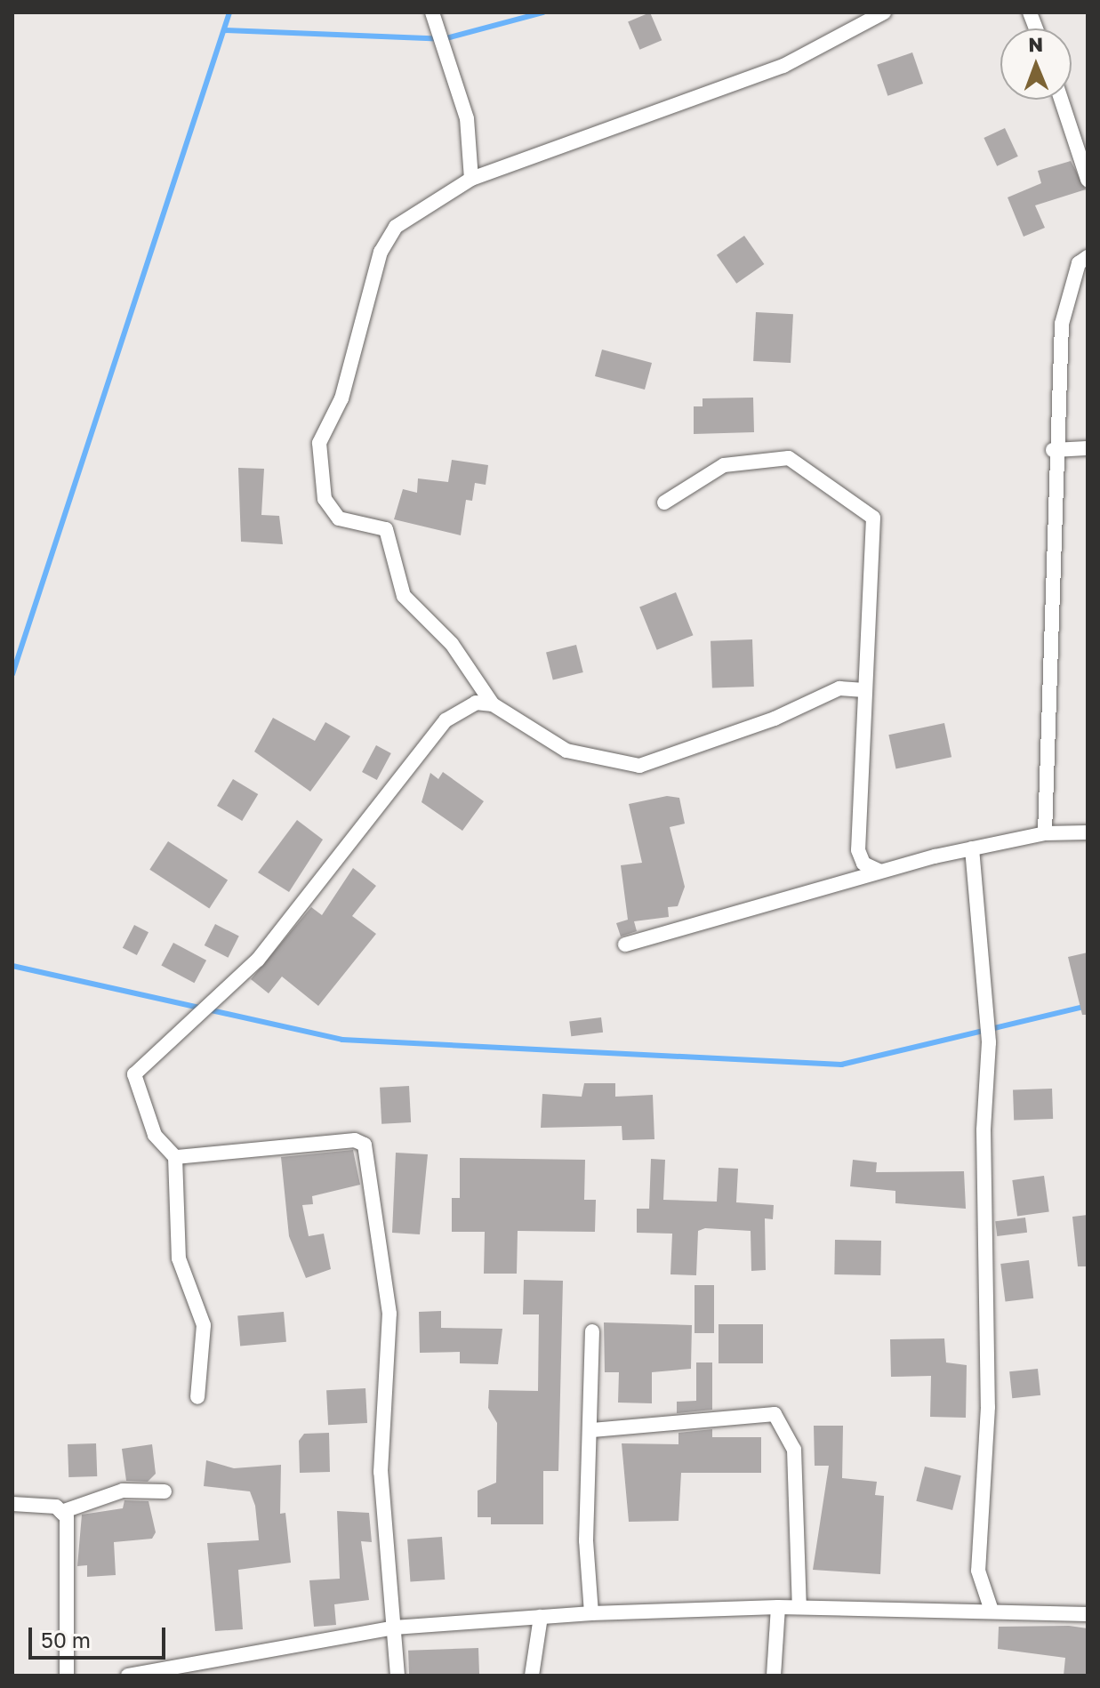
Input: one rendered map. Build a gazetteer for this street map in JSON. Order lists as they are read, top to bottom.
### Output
{
  "scale_bar": "50 m",
  "north": "top"
}
